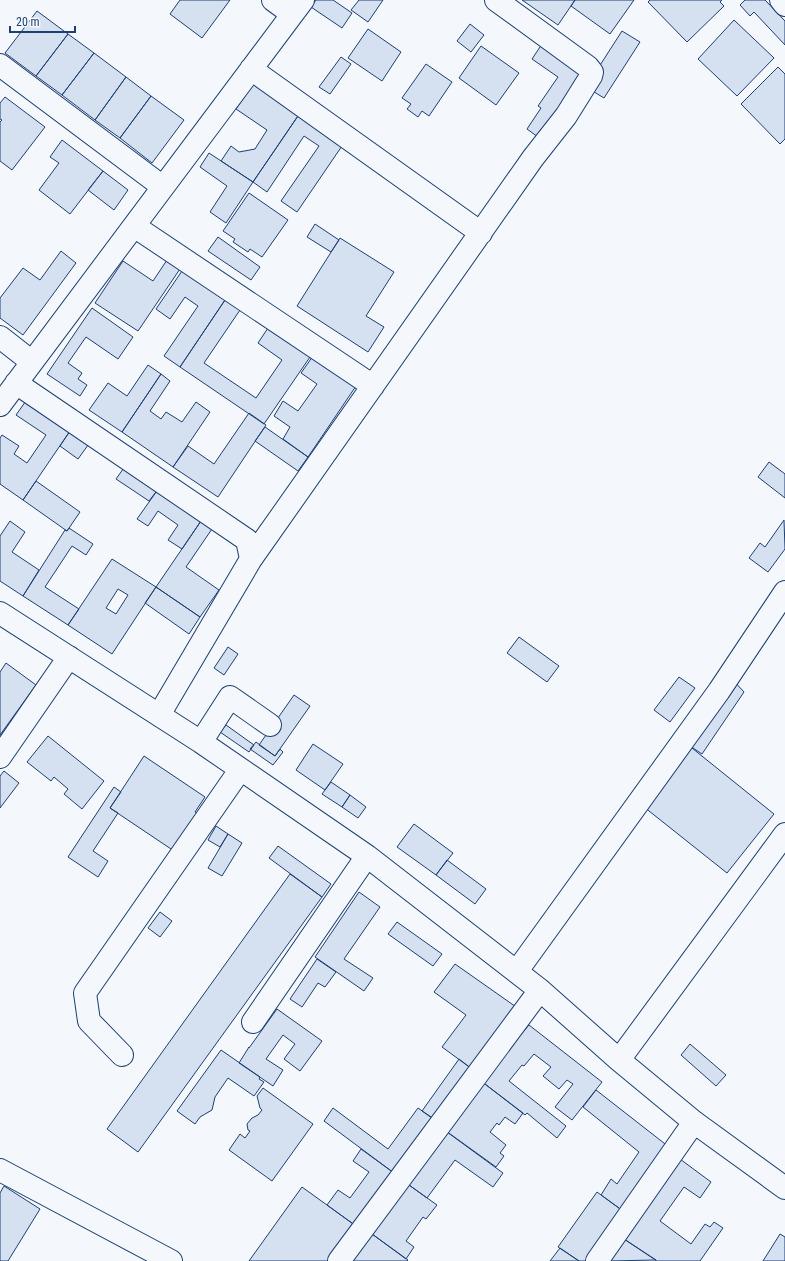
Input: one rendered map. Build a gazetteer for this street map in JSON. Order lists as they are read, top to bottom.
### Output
{
  "scale_bar": "20 m"
}
